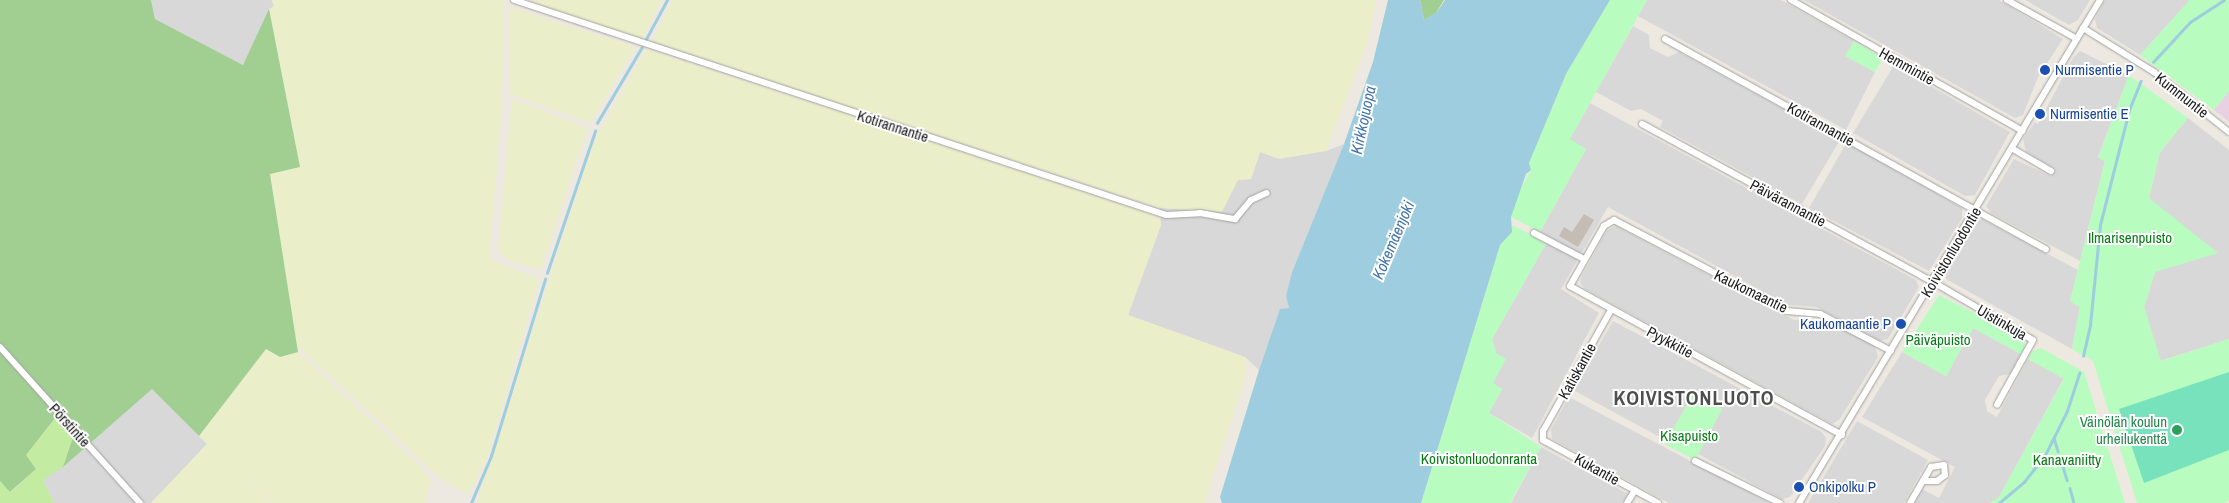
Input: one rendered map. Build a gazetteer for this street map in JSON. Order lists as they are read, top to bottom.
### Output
{
  "streets": {
    "street": [
      "Hemmintie",
      "Kummuntie",
      "Kotirannantie",
      "Päivärannantie",
      "Koivistonluodontie",
      "Kaukomaantie",
      "Uistinkuja",
      "Pyykkitie",
      "Katiskantie",
      "Pörstintie",
      "Kukantie"
    ]
  },
  "crossings": [
    ["Hemmintie", "Koivistonluodontie"],
    ["Kummuntie", "Koivistonluodontie"],
    ["Kotirannantie", "Koivistonluodontie"],
    ["Päivärannantie", "Koivistonluodontie"],
    ["Päivärannantie", "Uistinkuja"],
    ["Koivistonluodontie", "Kaukomaantie"],
    ["Koivistonluodontie", "Uistinkuja"],
    ["Koivistonluodontie", "Pyykkitie"],
    ["Kaukomaantie", "Pyykkitie"],
    ["Pyykkitie", "Katiskantie"],
    ["Katiskantie", "Kukantie"]
  ],
  "districts": ["KOIVISTONLUOTO"],
  "water": ["Kirkkojuopa", "Kokemäenjoki"],
  "parks": [
    "Ilmarisenpuisto",
    "Päiväpuisto",
    "Kisapuisto",
    "Koivistonluodonranta",
    "Kanavaniitty"
  ],
  "places": [
    "Nurmisentie P",
    "Nurmisentie E",
    "Kaukomaantie P",
    "Väinölän koulun urheilukenttä",
    "Onkipolku P"
  ]
}
